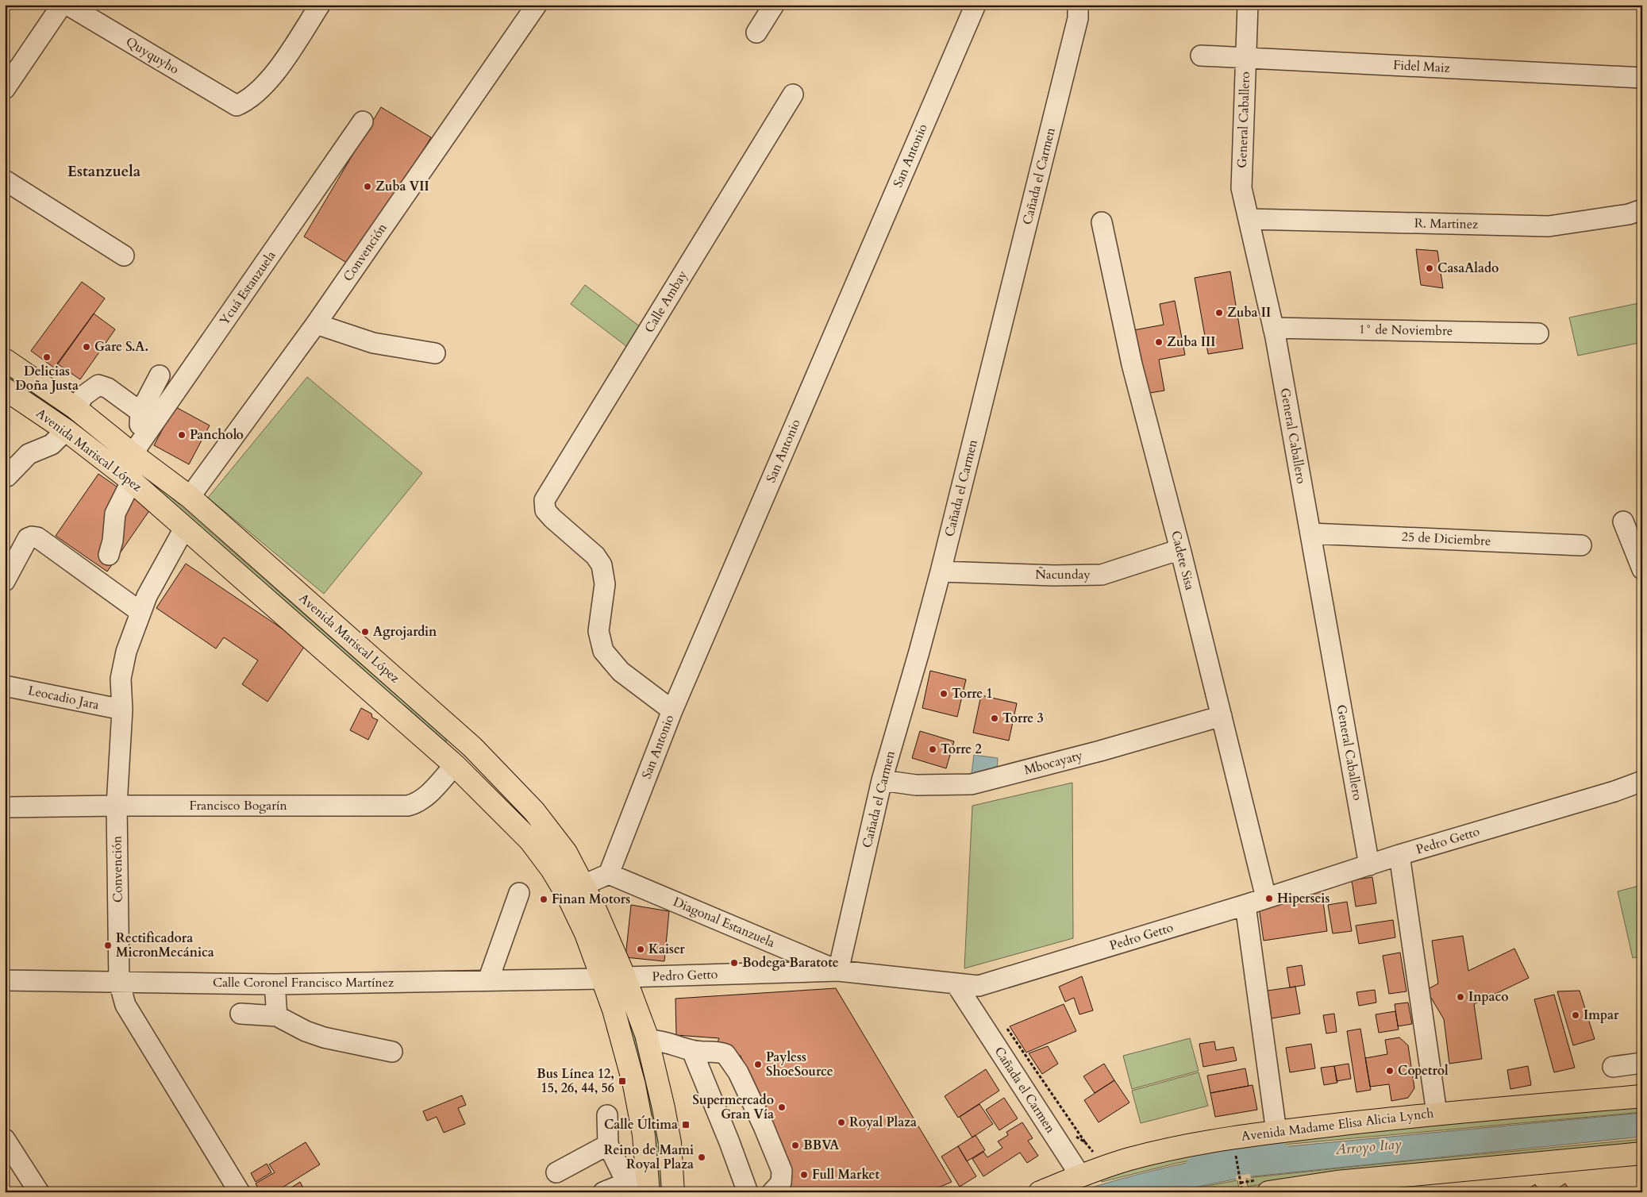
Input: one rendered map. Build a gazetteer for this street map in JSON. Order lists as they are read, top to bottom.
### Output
{
  "streets": {
    "highway": ["Avenida Mariscal López", "Avenida Madame Elisa Alicia Lynch"],
    "street": [
      "Quyquyho",
      "Fidel Maiz",
      "General Caballero",
      "San Antonio",
      "Cañada el Carmen",
      "R. Martinez",
      "Convención",
      "Ycuá Estanzuela",
      "Calle Ambay",
      "1° de Noviembre",
      "25 de Diciembre",
      "Cadete Sisa",
      "Ñacunday",
      "Leocadio Jara",
      "Mbocayaty",
      "Francisco Bogarín",
      "Pedro Getto",
      "Diagonal Estanzuela",
      "Calle Coronel Francisco Martínez"
    ]
  },
  "crossings": [
    ["Fidel Maiz", "General Caballero"],
    ["General Caballero", "R. Martinez"],
    ["General Caballero", "1° de Noviembre"],
    ["General Caballero", "25 de Diciembre"],
    ["General Caballero", "Pedro Getto"],
    ["San Antonio", "Calle Ambay"],
    ["San Antonio", "Diagonal Estanzuela"],
    ["Cañada el Carmen", "Ñacunday"],
    ["Cañada el Carmen", "Mbocayaty"],
    ["Cañada el Carmen", "Pedro Getto"],
    ["Cañada el Carmen", "Diagonal Estanzuela"],
    ["Cañada el Carmen", "Avenida Madame Elisa Alicia Lynch"],
    ["Convención", "Avenida Mariscal López"],
    ["Convención", "Leocadio Jara"],
    ["Convención", "Francisco Bogarín"],
    ["Convención", "Calle Coronel Francisco Martínez"],
    ["Ycuá Estanzuela", "Avenida Mariscal López"],
    ["Avenida Mariscal López", "Francisco Bogarín"],
    ["Avenida Mariscal López", "Pedro Getto"],
    ["Avenida Mariscal López", "Calle Coronel Francisco Martínez"],
    ["Cadete Sisa", "Ñacunday"],
    ["Cadete Sisa", "Mbocayaty"],
    ["Cadete Sisa", "Pedro Getto"],
    ["Pedro Getto", "Diagonal Estanzuela"]
  ],
  "districts": ["Estanzuela"],
  "water": ["Arroyo Itay"],
  "places": {
    "other": [
      "Zuba VII",
      "CasaAlado",
      "Zuba II",
      "Zuba III",
      "Gare S.A.",
      "Delicias Doña Justa",
      "Pancholo",
      "Agrojardin",
      "Torre 1",
      "Torre 3",
      "Torre 2",
      "Hiperseis",
      "Finan Motors",
      "Rectificadora MicronMecánica",
      "Kaiser",
      "Bodega Baratote",
      "Inpaco",
      "Impar",
      "Payless ShoeSource",
      "Copetrol",
      "Supermercado Gran Vía",
      "Royal Plaza",
      "BBVA",
      "Reino de Mami Royal Plaza",
      "Full Market"
    ],
    "transit": ["Bus Línea 12, 15, 26, 44, 56", "Calle Última"]
  }
}
